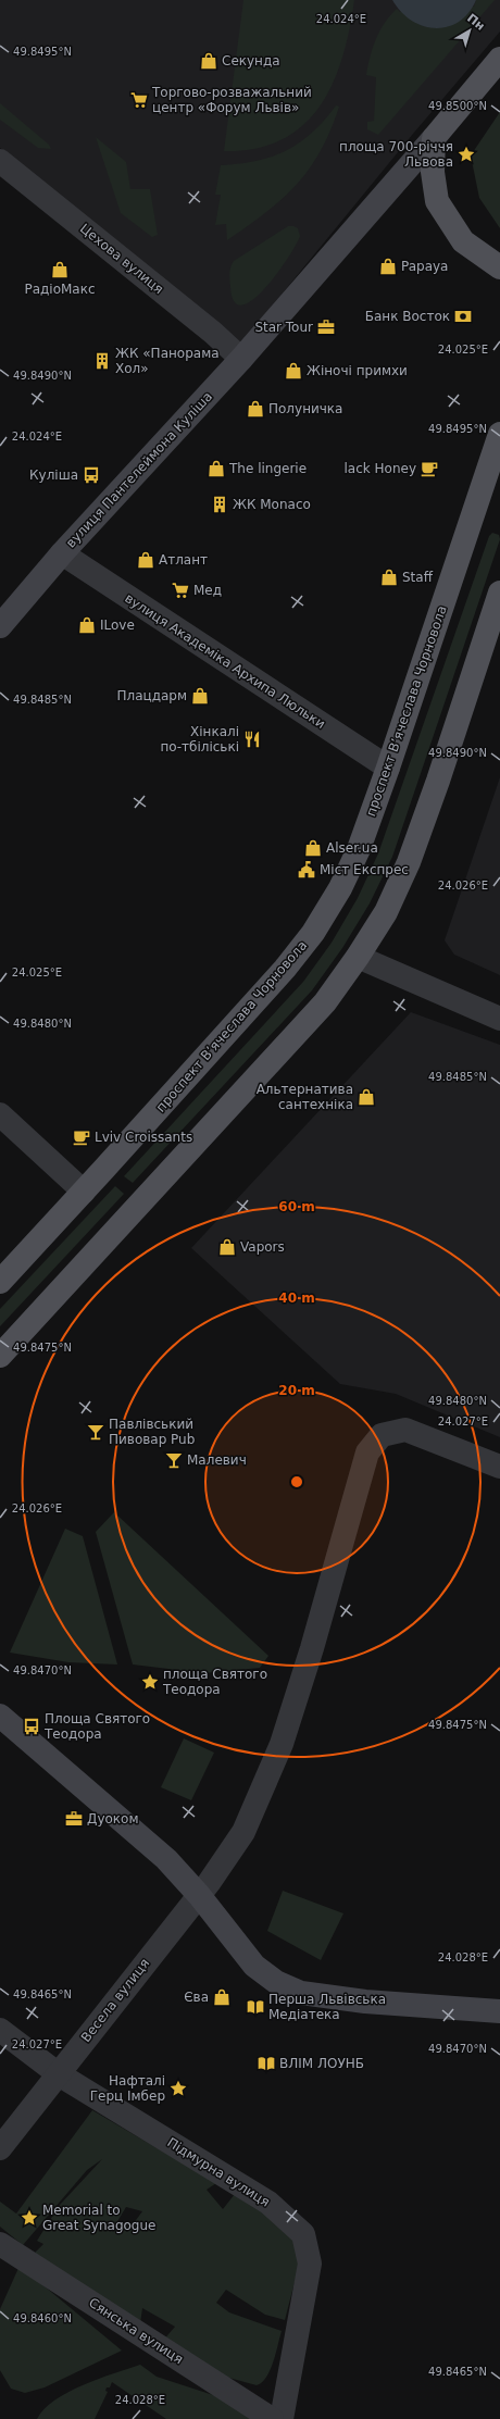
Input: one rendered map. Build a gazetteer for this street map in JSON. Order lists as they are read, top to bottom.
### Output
{
  "streets": {
    "main road": ["проспект Вʼячеслава Чорновола"],
    "street": [
      "Цехова вулиця",
      "вулиця Пантелеймона Куліша",
      "вулиця Академіка Архипа Люльки",
      "Весела вулиця",
      "Підмурна вулиця",
      "Сянська вулиця"
    ]
  },
  "crossings": [
    ["Цехова вулиця", "вулиця Пантелеймона Куліша"],
    ["вулиця Пантелеймона Куліша", "вулиця Академіка Архипа Люльки"],
    ["вулиця Академіка Архипа Люльки", "проспект Вʼячеслава Чорновола"],
    ["Весела вулиця", "Підмурна вулиця"]
  ],
  "places": {
    "shop": [
      "Секунда",
      "Papaya",
      "РадіоМакс",
      "Жіночі примхи",
      "Полуничка",
      "The lingerie",
      "Атлант",
      "Staff",
      "ILove",
      "Плацдарм",
      "Alser.ua",
      "Альтернатива сантехніка",
      "Vapors",
      "Єва"
    ],
    "supermarket": ["Торгово-розважальний центр «Форум Львів»", "Мед"],
    "place": [
      "площа 700-річчя Львова",
      "площа Святого Теодора",
      "Нафталі Герц Імбер",
      "Memorial to Great Synagogue"
    ],
    "bank": ["Банк Восток"],
    "office": ["Star Tour", "Дуоком"],
    "building": ["ЖК «Панорама Хол»", "ЖК Monaco"],
    "cafe": ["lack Honey", "Lviv Croissants"],
    "bus stop": ["Куліша", "Площа Святого Теодора"],
    "restaurant": ["Хінкалі по-тбіліські"],
    "public building": ["Міст Експрес"],
    "bar": ["Павлівський Пивовар Pub", "Малевич"],
    "library": ["Перша Львівська Медіатека", "ВЛІМ ЛОУНБ"]
  },
  "north": "top right",
  "coordinates": [
    "24.024°E",
    "49.8495°N",
    "49.8500°N",
    "24.025°E",
    "49.8490°N",
    "49.8485°N",
    "24.026°E",
    "49.8480°N",
    "49.8475°N",
    "24.027°E",
    "49.8470°N",
    "24.028°E",
    "49.8465°N",
    "49.8460°N"
  ],
  "rings": ["60 m", "40 m", "20 m"]
}
